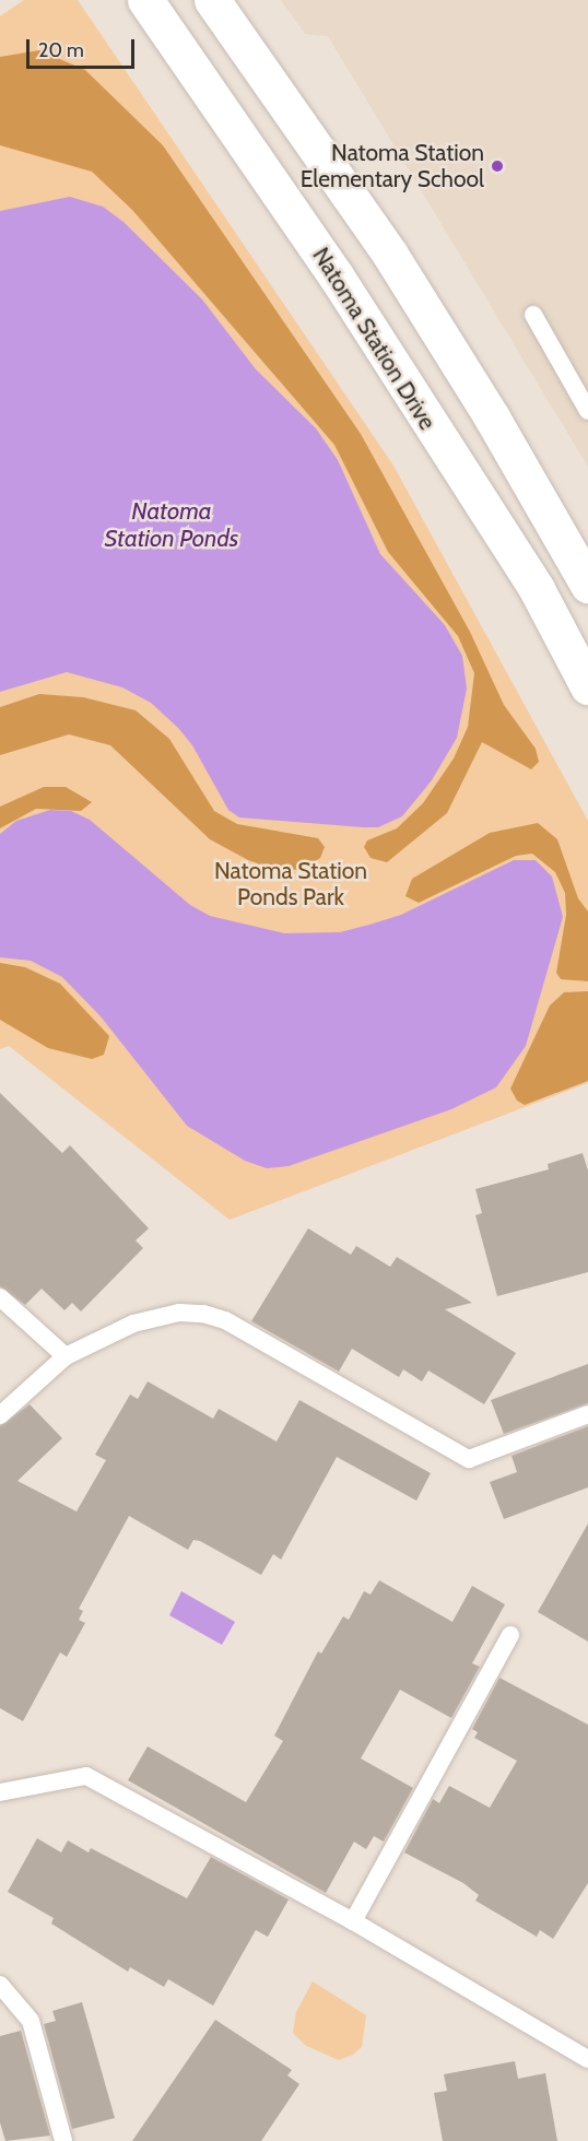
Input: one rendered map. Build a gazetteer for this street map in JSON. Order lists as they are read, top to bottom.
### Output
{
  "streets": {
    "street": ["Natoma Station Drive"]
  },
  "water": ["Natoma Station Ponds"],
  "parks": ["Natoma Station Ponds Park"],
  "places": ["Natoma Station Elementary School"],
  "scale_bar": "20 m"
}
